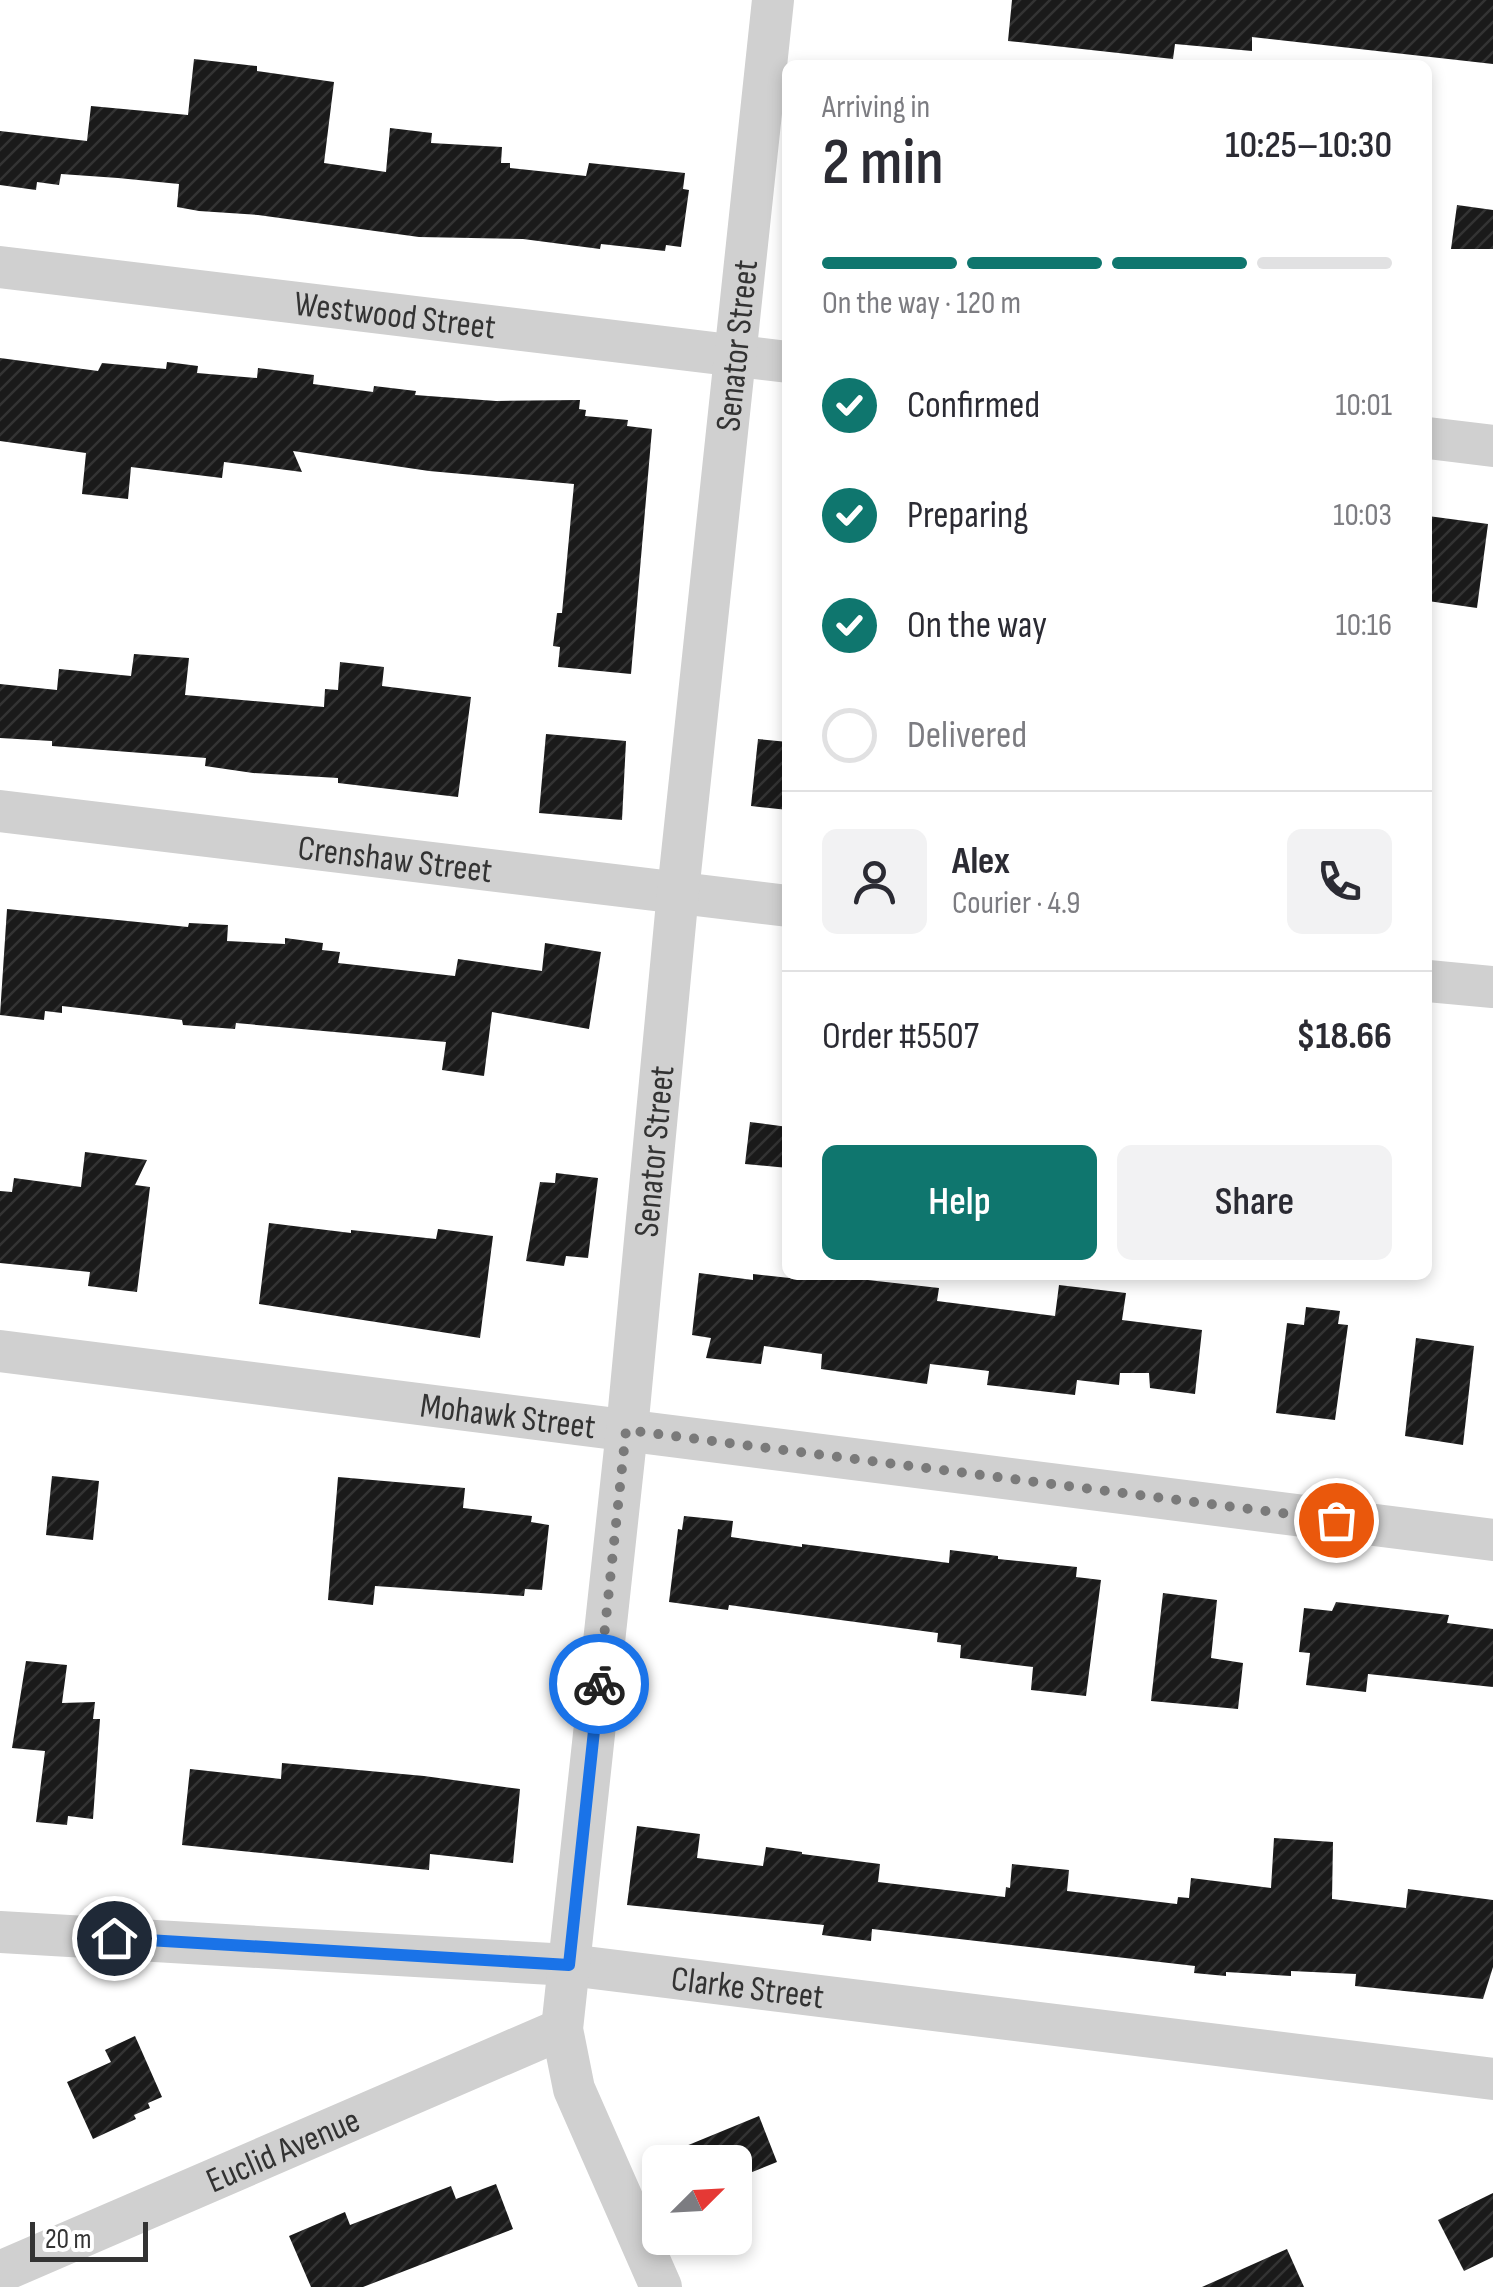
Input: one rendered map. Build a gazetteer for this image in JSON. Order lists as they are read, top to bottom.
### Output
{
  "streets": {
    "street": [
      "Westwood Street",
      "Senator Street",
      "Crenshaw Street",
      "Mohawk Street",
      "Clarke Street",
      "Euclid Avenue"
    ]
  },
  "crossings": [
    ["Westwood Street", "Senator Street"],
    ["Senator Street", "Crenshaw Street"],
    ["Senator Street", "Mohawk Street"],
    ["Senator Street", "Clarke Street"],
    ["Senator Street", "Euclid Avenue"]
  ],
  "scale_bar": "20 m",
  "north": "top right",
  "page": {
    "heading": ["2 min", "Arriving in", "10:25–10:30"],
    "panel": [
      "Alex",
      "Courier · 4.9",
      "Order #5507",
      "$18.66"
    ],
    "bar": "On the way · 120 m",
    "list": [
      ["Confirmed", "10:01"],
      ["Preparing", "10:03"],
      ["On the way", "10:16"],
      "Delivered"
    ],
    "buttons": ["Help", "Share"],
    "scale": "20 m"
  }
}
